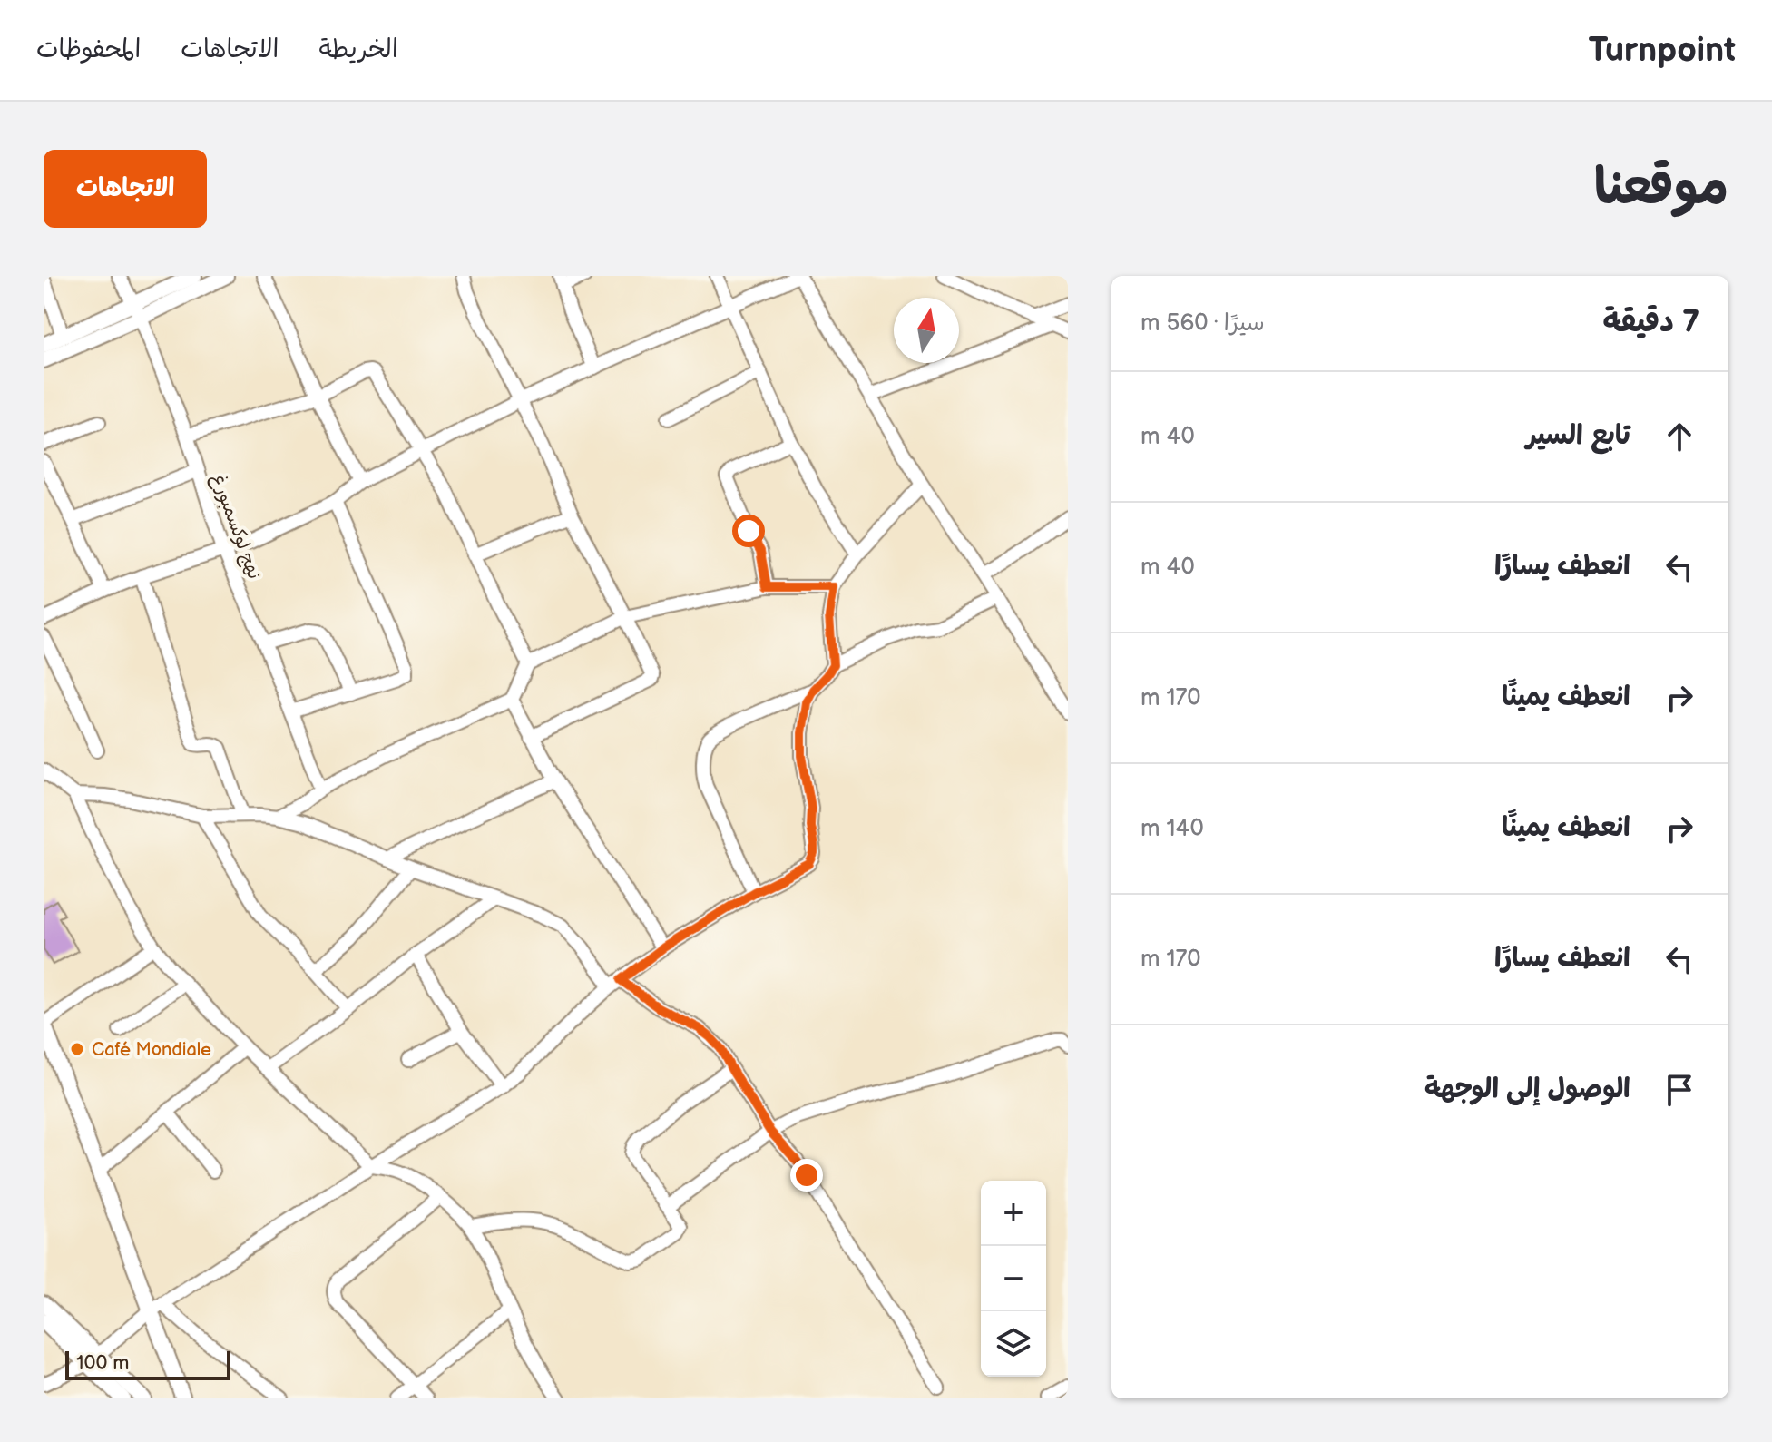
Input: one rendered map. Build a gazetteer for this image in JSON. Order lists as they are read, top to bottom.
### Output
{
  "streets": {
    "street": ["نهج لوكسمبورغ"]
  },
  "places": ["Café Mondiale"],
  "scale_bar": "100 m",
  "north": "top",
  "page": {
    "header": "Turnpoint",
    "nav": ["الخريطة", "الاتجاهات", "المحفوظات"],
    "title": "موقعنا",
    "buttons": "الاتجاهات",
    "heading": ["7 دقيقة", "سيرًا · 560 m"],
    "list": [
      ["تابع السير", "40 m"],
      ["انعطف يسارًا", "40 m"],
      ["انعطف يمينًا", "170 m"],
      ["انعطف يمينًا", "140 m"],
      ["انعطف يسارًا", "170 m"],
      "الوصول إلى الوجهة"
    ],
    "map_buttons": ["+", "−"],
    "scale": "100 m"
  }
}
